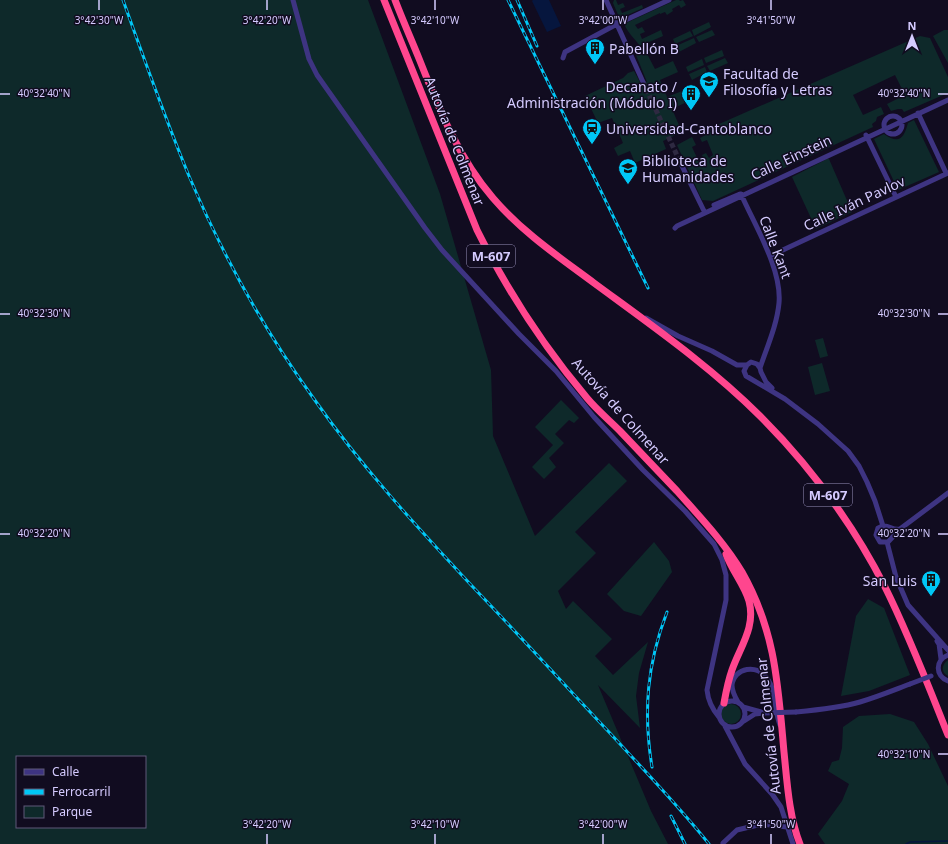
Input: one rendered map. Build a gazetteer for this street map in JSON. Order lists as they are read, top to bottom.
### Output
{
  "streets": {
    "highway": ["Autovía de Colmenar", "M-607"],
    "street": ["Calle Einstein", "Calle Iván Pavlov", "Calle Kant"]
  },
  "crossings": [
    ["Calle Einstein", "Calle Kant"],
    ["Calle Iván Pavlov", "Calle Kant"]
  ],
  "places": {
    "building": ["Pabellón B", "Decanato / Administración (Módulo I)", "San Luis"],
    "school or university": ["Facultad de Filosofía y Letras", "Biblioteca de Humanidades"],
    "station": ["Universidad-Cantoblanco"]
  },
  "legend": ["Calle", "Ferrocarril", "Parque"],
  "north": "top",
  "coordinates": [
    "3°42'30\"W",
    "3°42'20\"W",
    "3°42'10\"W",
    "3°42'00\"W",
    "3°41'50\"W",
    "40°32'40\"N",
    "40°32'30\"N",
    "40°32'20\"N",
    "40°32'10\"N"
  ]
}
